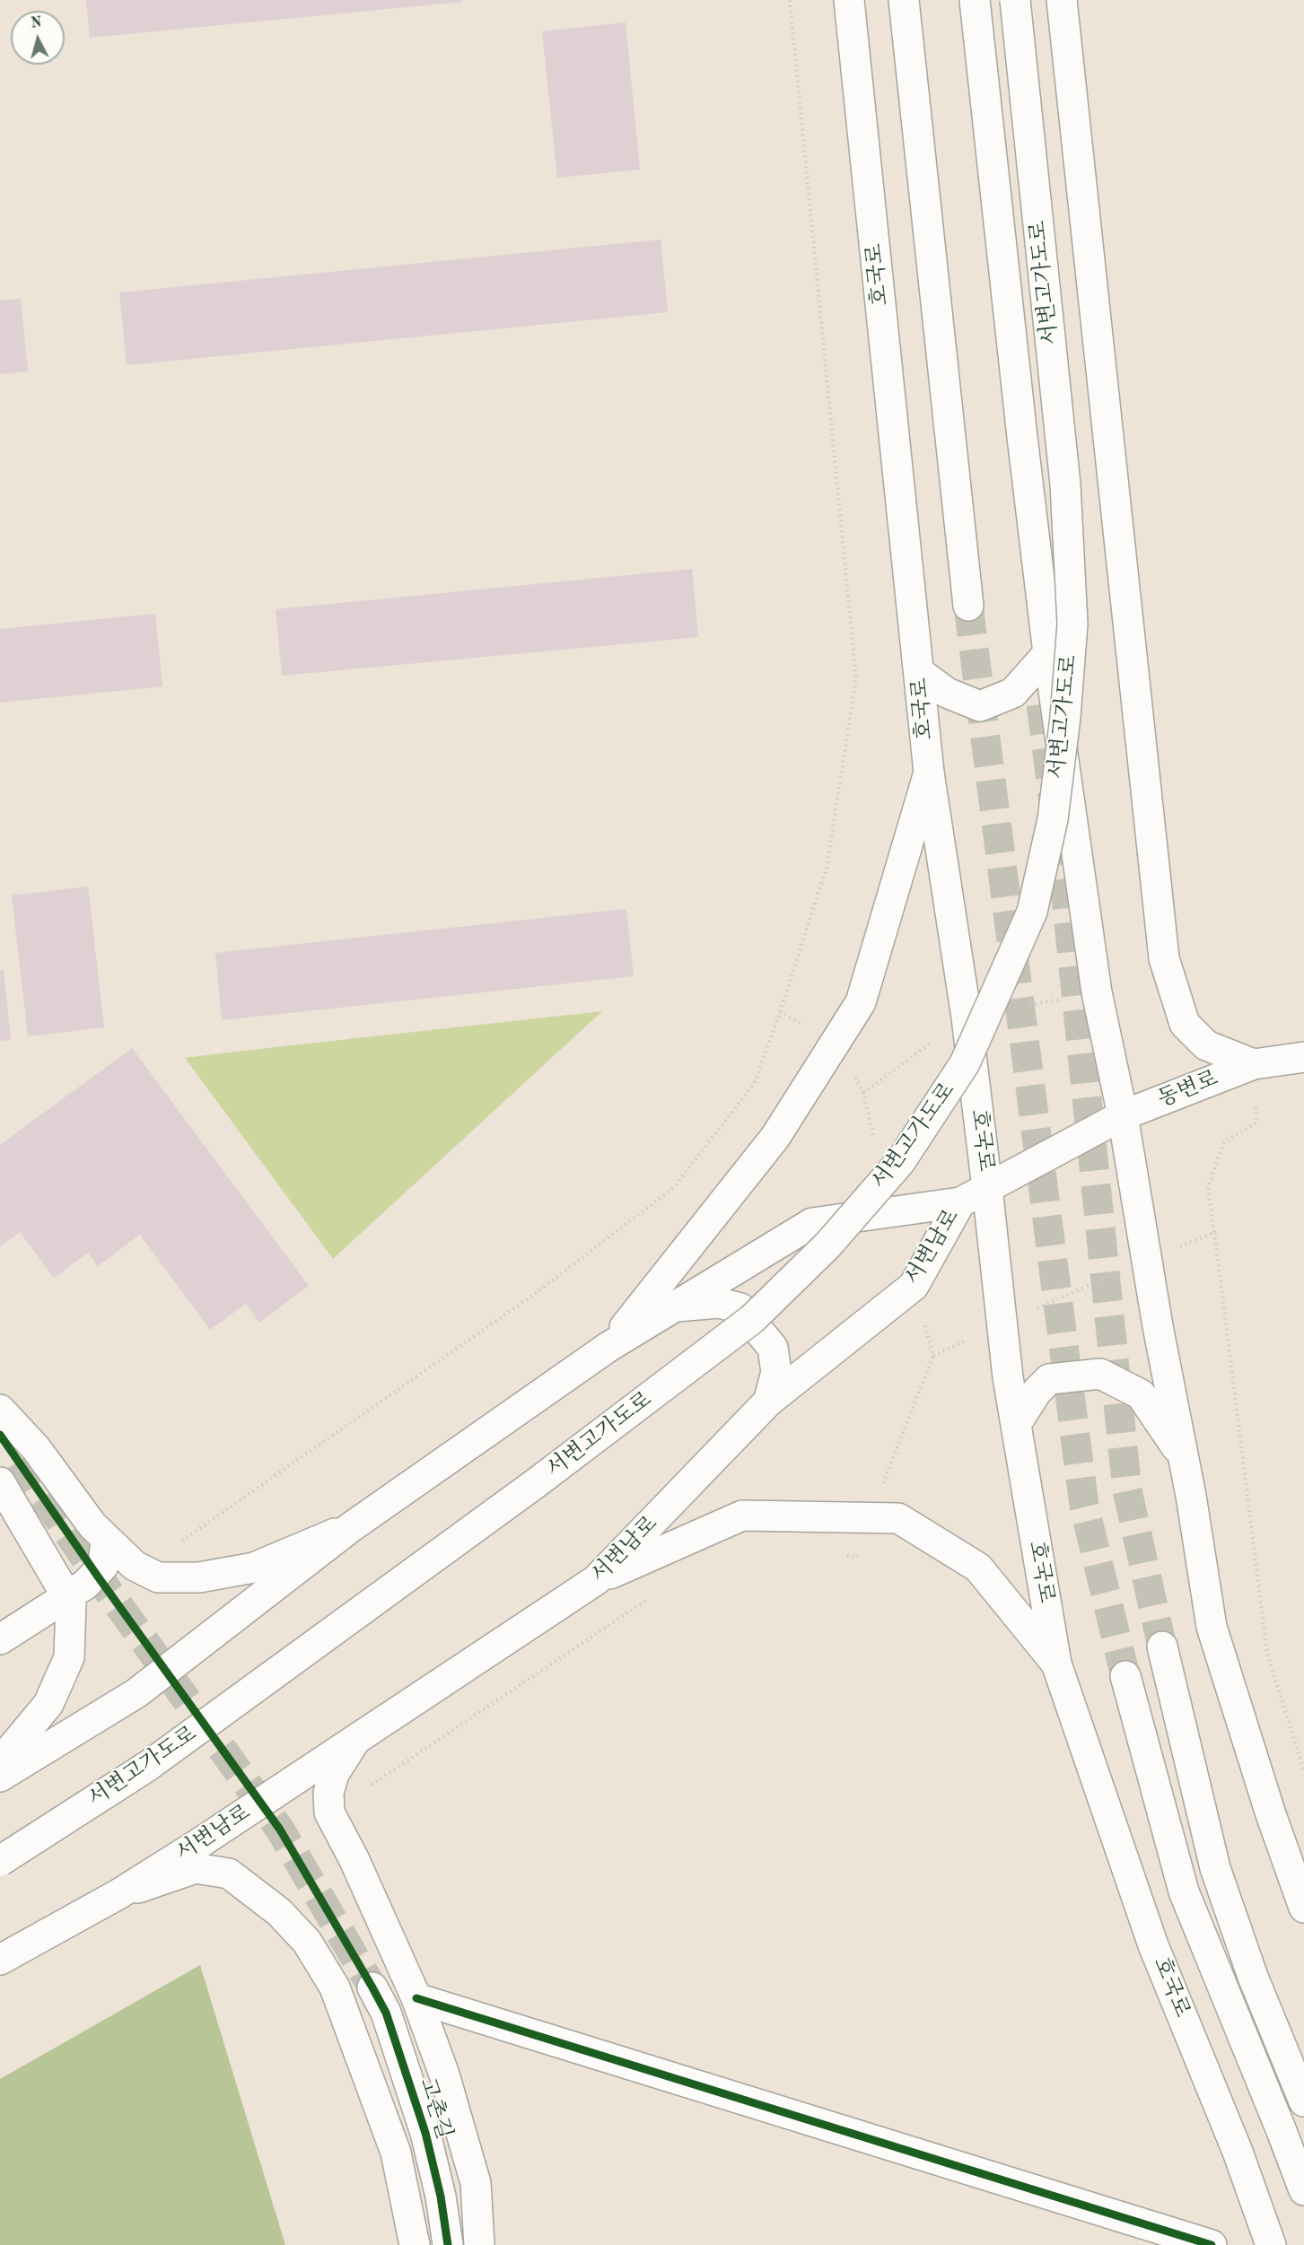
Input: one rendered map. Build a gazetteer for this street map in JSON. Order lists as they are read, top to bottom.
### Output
{
  "streets": {
    "main road": [
      "호국로",
      "서변고가도로",
      "동변로",
      "서변남로",
      "고촌길"
    ]
  },
  "crossings": [
    ["호국로", "동변로"],
    ["동변로", "서변남로"]
  ],
  "north": "top"
}
